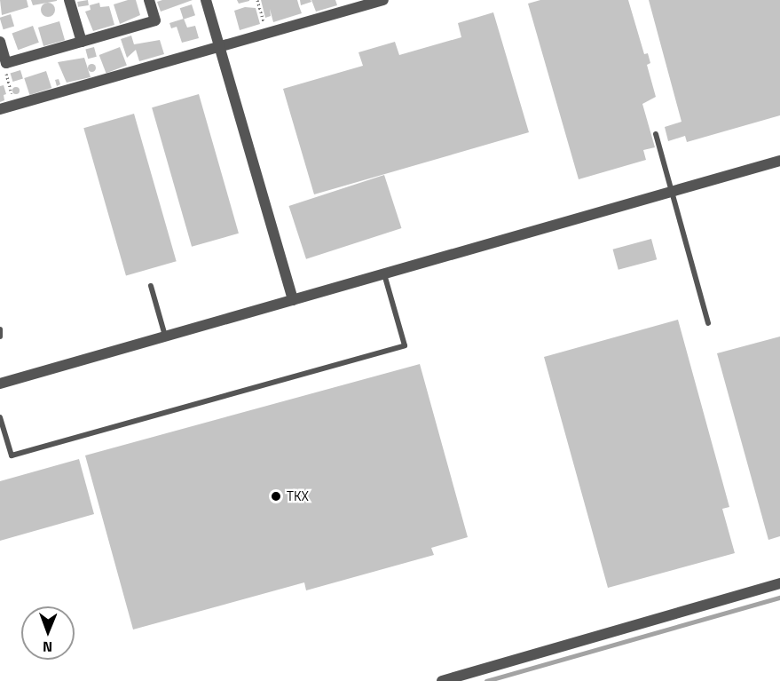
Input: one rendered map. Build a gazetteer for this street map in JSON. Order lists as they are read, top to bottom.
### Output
{
  "places": ["TKX"],
  "north": "bottom"
}
